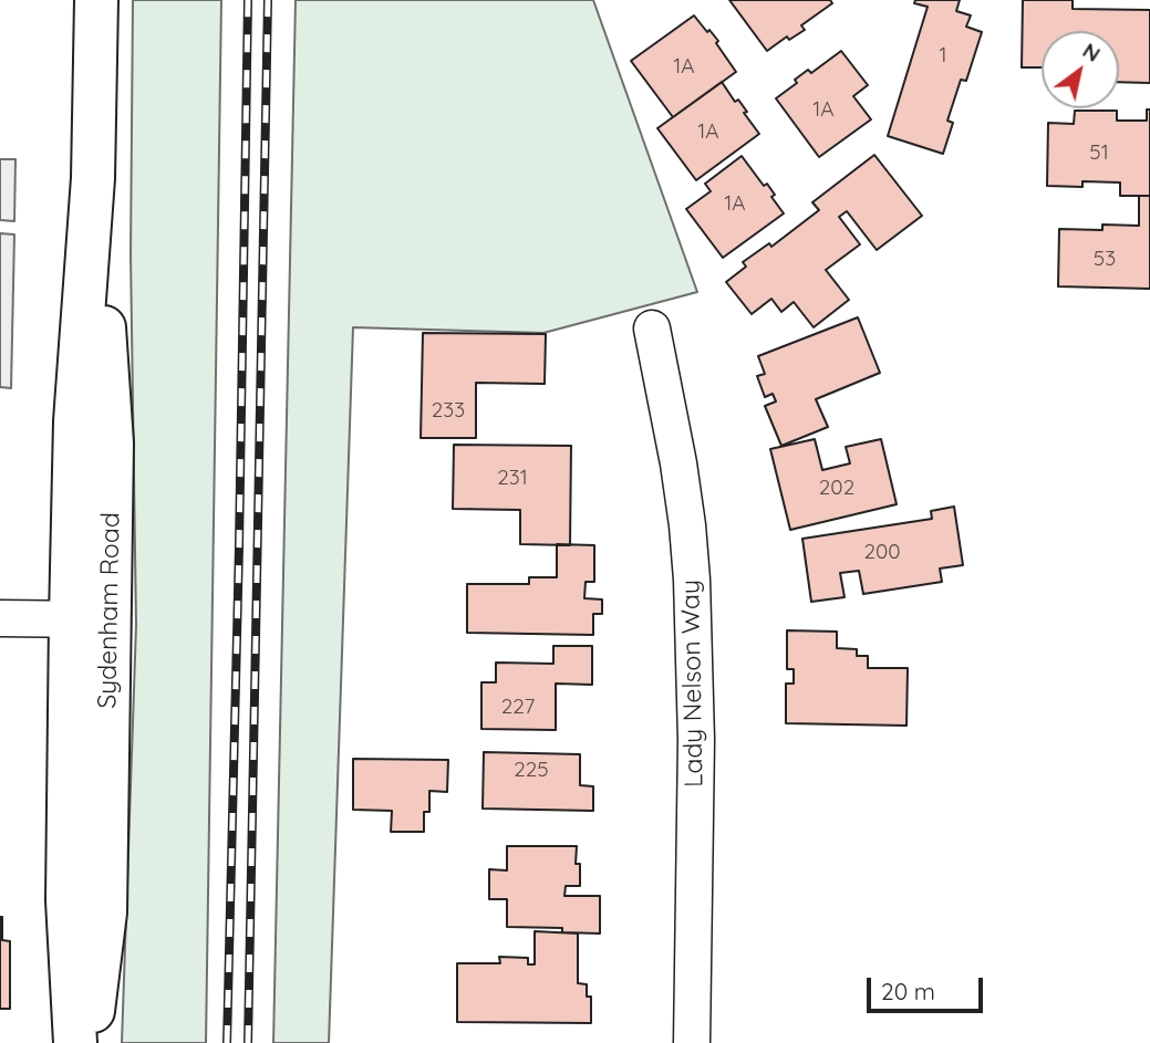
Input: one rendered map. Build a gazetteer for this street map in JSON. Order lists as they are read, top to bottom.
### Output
{
  "streets": {
    "street": ["Sydenham Road", "Lady Nelson Way"]
  },
  "house_numbers": [
    "1",
    "1A",
    "1A",
    "1A",
    "51",
    "1A",
    "53",
    "233",
    "231",
    "202",
    "200",
    "227",
    "225"
  ],
  "scale_bar": "20 m",
  "north": "top right"
}
